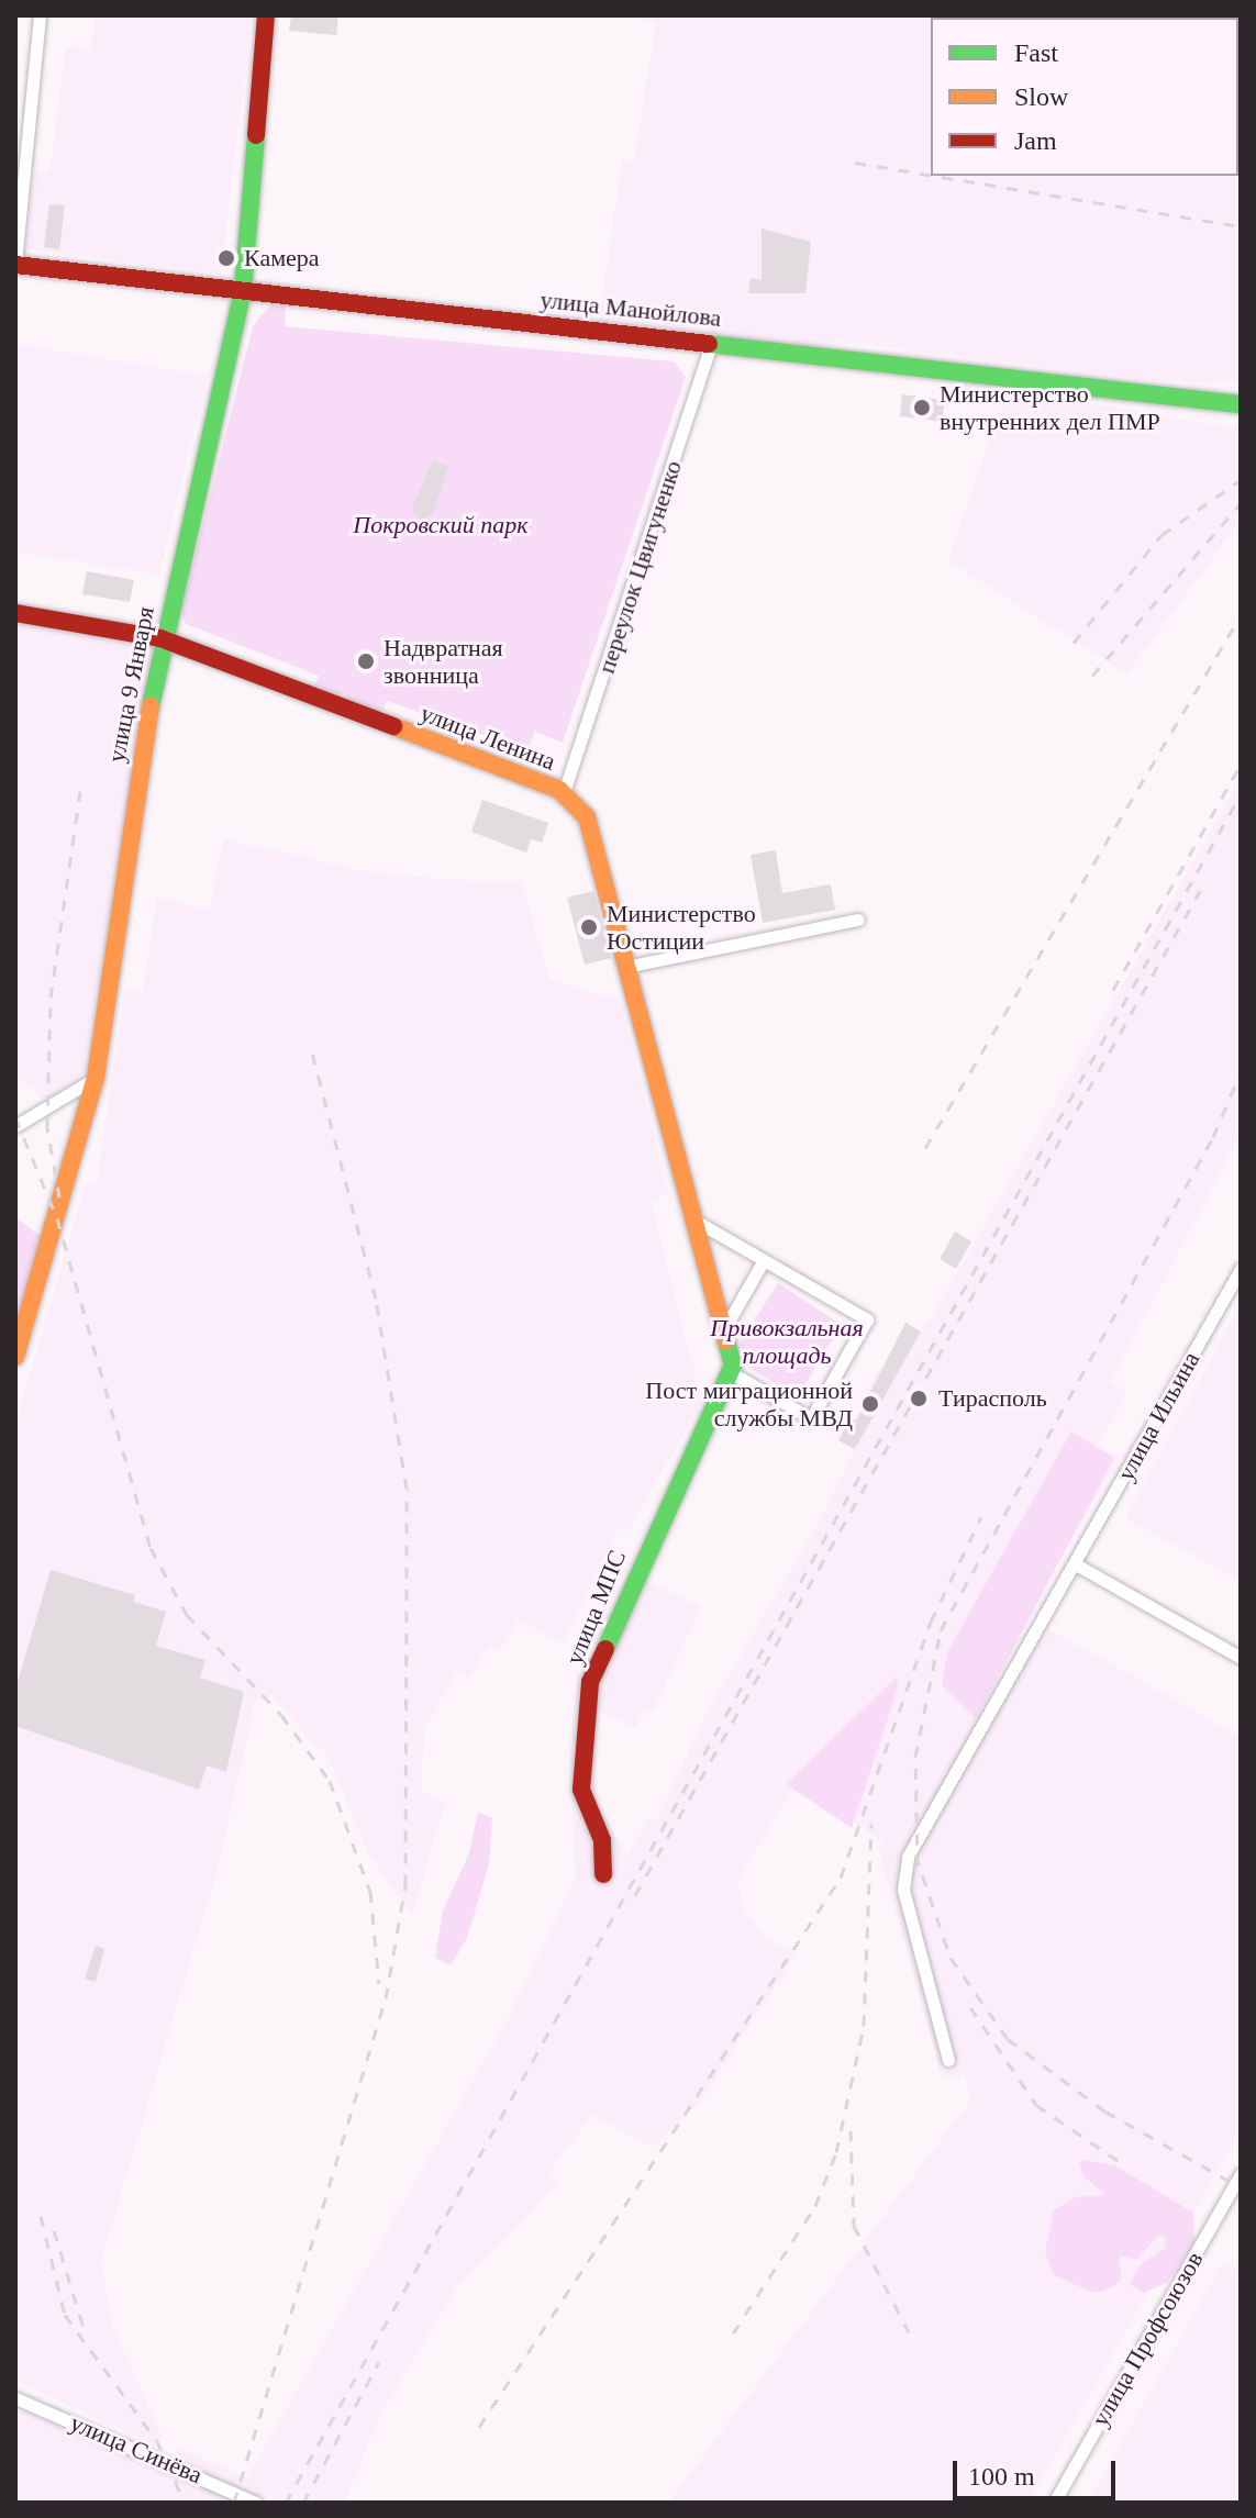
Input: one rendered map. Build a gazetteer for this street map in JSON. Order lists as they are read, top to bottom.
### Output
{
  "streets": {
    "street": [
      "улица Манойлова",
      "переулок Цвигуненко",
      "улица 9 Января",
      "улица Ленина",
      "улица Ильина",
      "улица МПС",
      "улица Профсоюзов",
      "улица Синёва"
    ]
  },
  "crossings": [
    ["улица Манойлова", "переулок Цвигуненко"],
    ["улица Манойлова", "улица 9 Января"],
    ["переулок Цвигуненко", "улица Ленина"],
    ["улица 9 Января", "улица Ленина"],
    ["улица Ленина", "улица МПС"]
  ],
  "parks": ["Покровский парк", "Привокзальная площадь"],
  "places": [
    "Камера",
    "Министерство внутренних дел ПМР",
    "Надвратная звонница",
    "Министерство Юстиции",
    "Тирасполь",
    "Пост миграционной службы МВД"
  ],
  "legend": ["Fast", "Slow", "Jam"],
  "scale_bar": "100 m"
}
